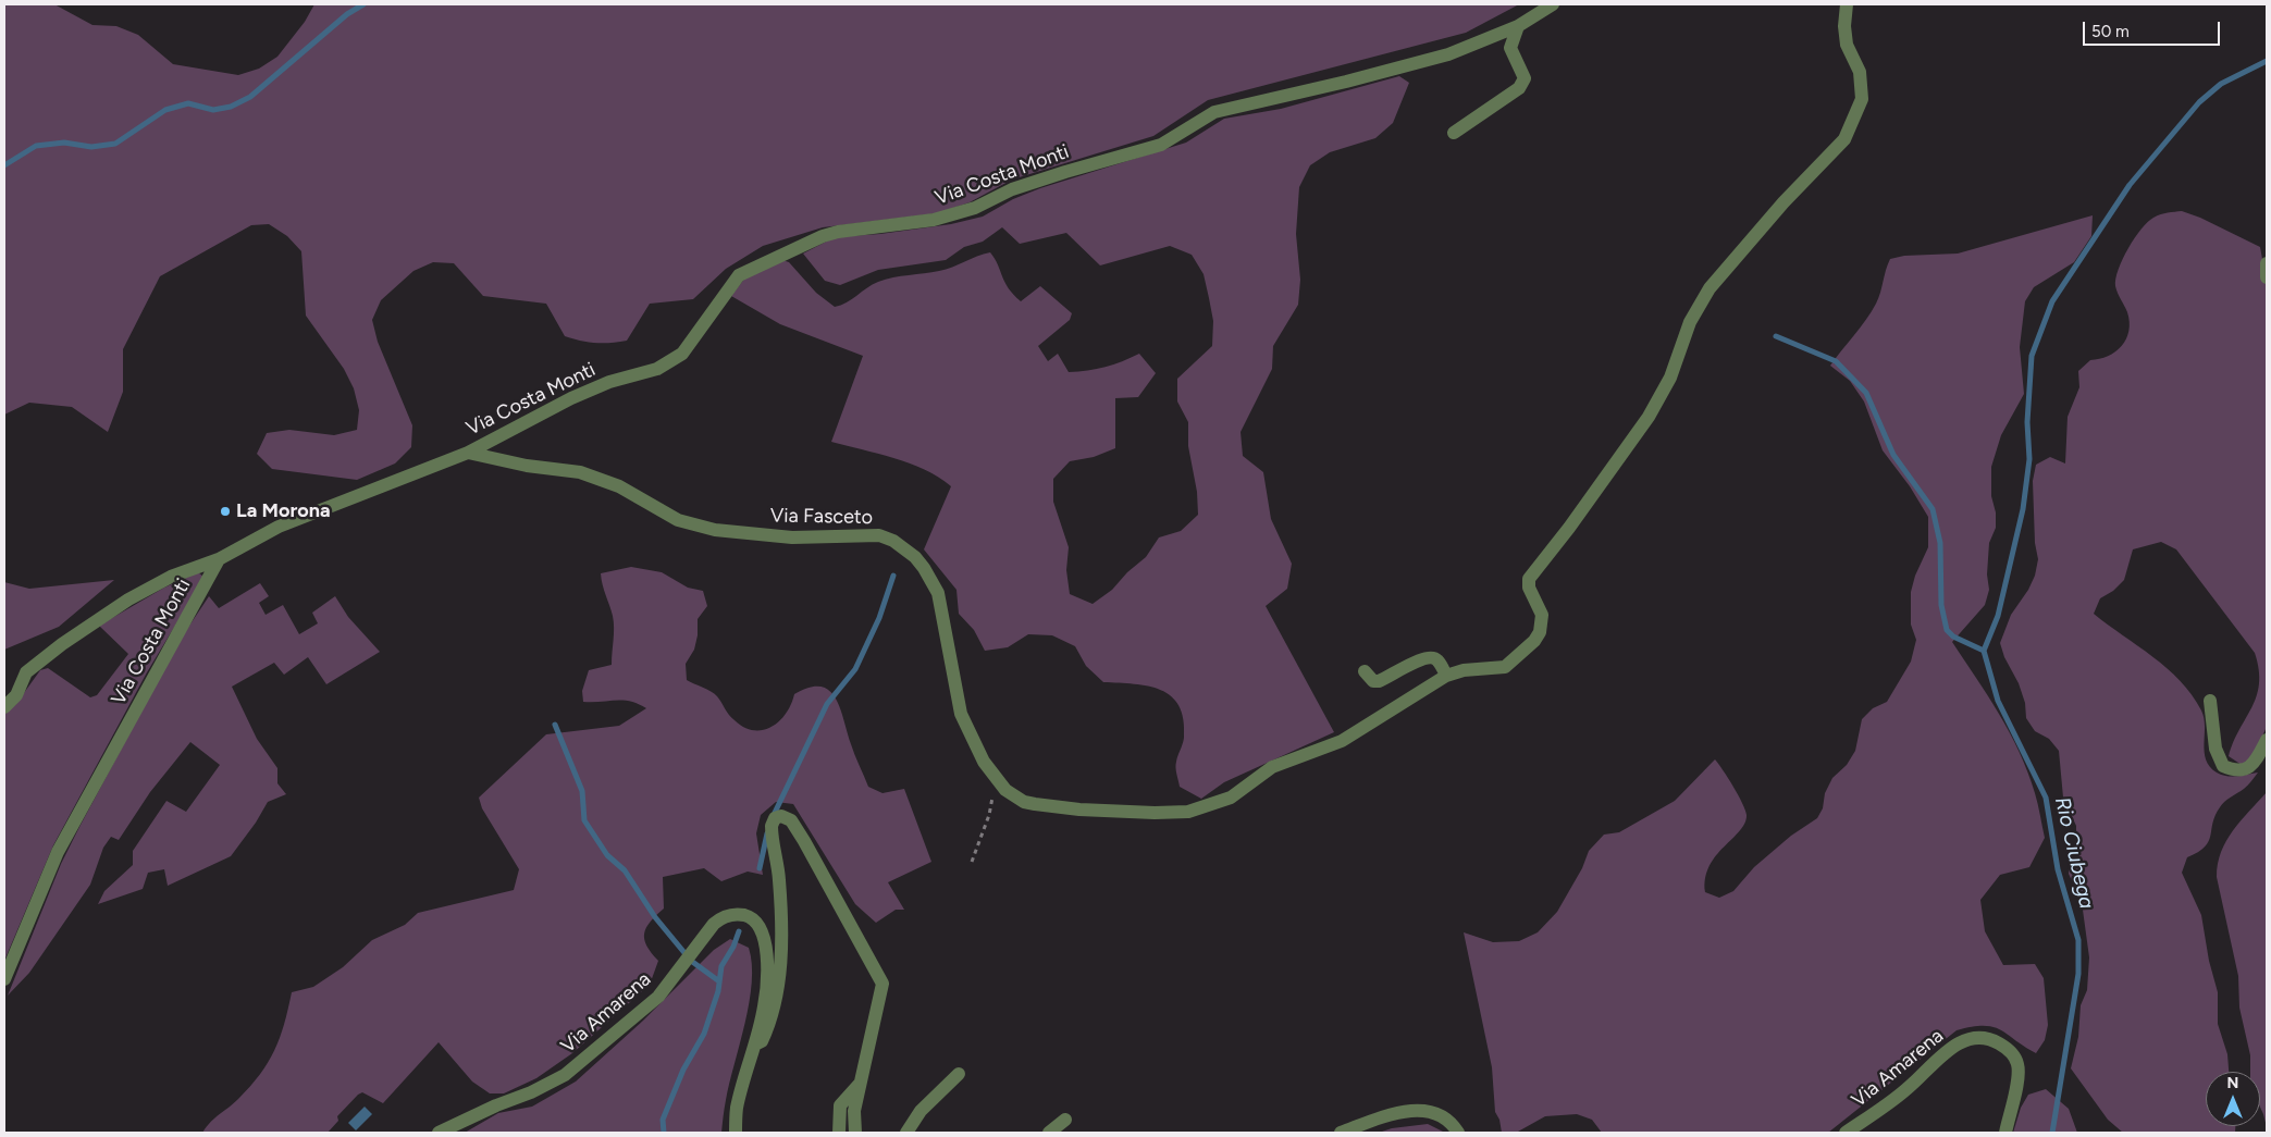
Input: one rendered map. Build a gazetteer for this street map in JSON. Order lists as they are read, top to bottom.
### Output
{
  "streets": {
    "street": ["Via Costa Monti", "Via Fasceto", "Via Amarena"]
  },
  "crossings": [
    ["Via Costa Monti", "Via Fasceto"]
  ],
  "water": ["Rio Ciubega"],
  "places": ["La Morona"],
  "scale_bar": "50 m",
  "north": "top"
}
